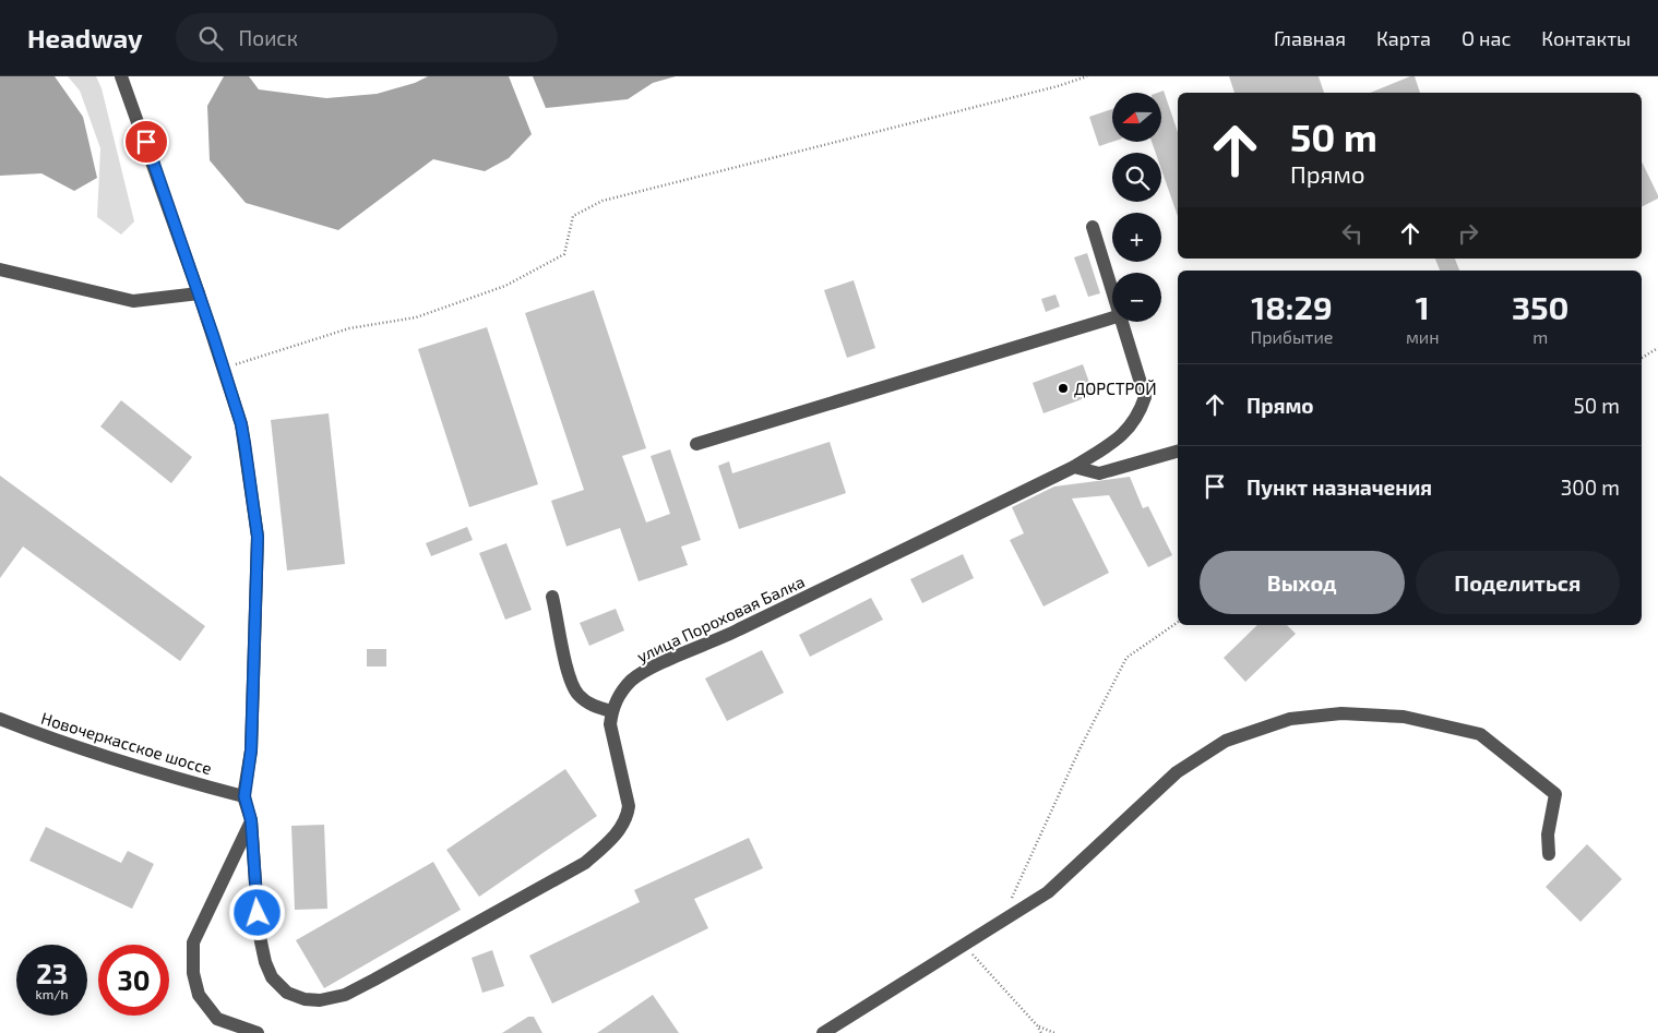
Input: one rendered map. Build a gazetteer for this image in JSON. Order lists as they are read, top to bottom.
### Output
{
  "streets": {
    "street": ["улица Пороховая Балка", "Новочеркасское шоссе"]
  },
  "places": ["ДОРСТРОЙ"],
  "north": "left",
  "page": {
    "header": "Headway",
    "search": "Поиск",
    "nav": [
      "Главная",
      "Карта",
      "О нас",
      "Контакты"
    ],
    "map_buttons": ["+", "−"],
    "turn": ["50 m", "Прямо"],
    "eta": [
      "18:29",
      "Прибытие",
      "1",
      "мин",
      "350",
      "m"
    ],
    "list": [
      {
        "name": "Прямо",
        "value": "50 m"
      },
      {
        "name": "Пункт назначения",
        "value": "300 m"
      }
    ],
    "buttons": ["Выход", "Поделиться"],
    "speed": "23 km/h",
    "limit": "30"
  }
}
